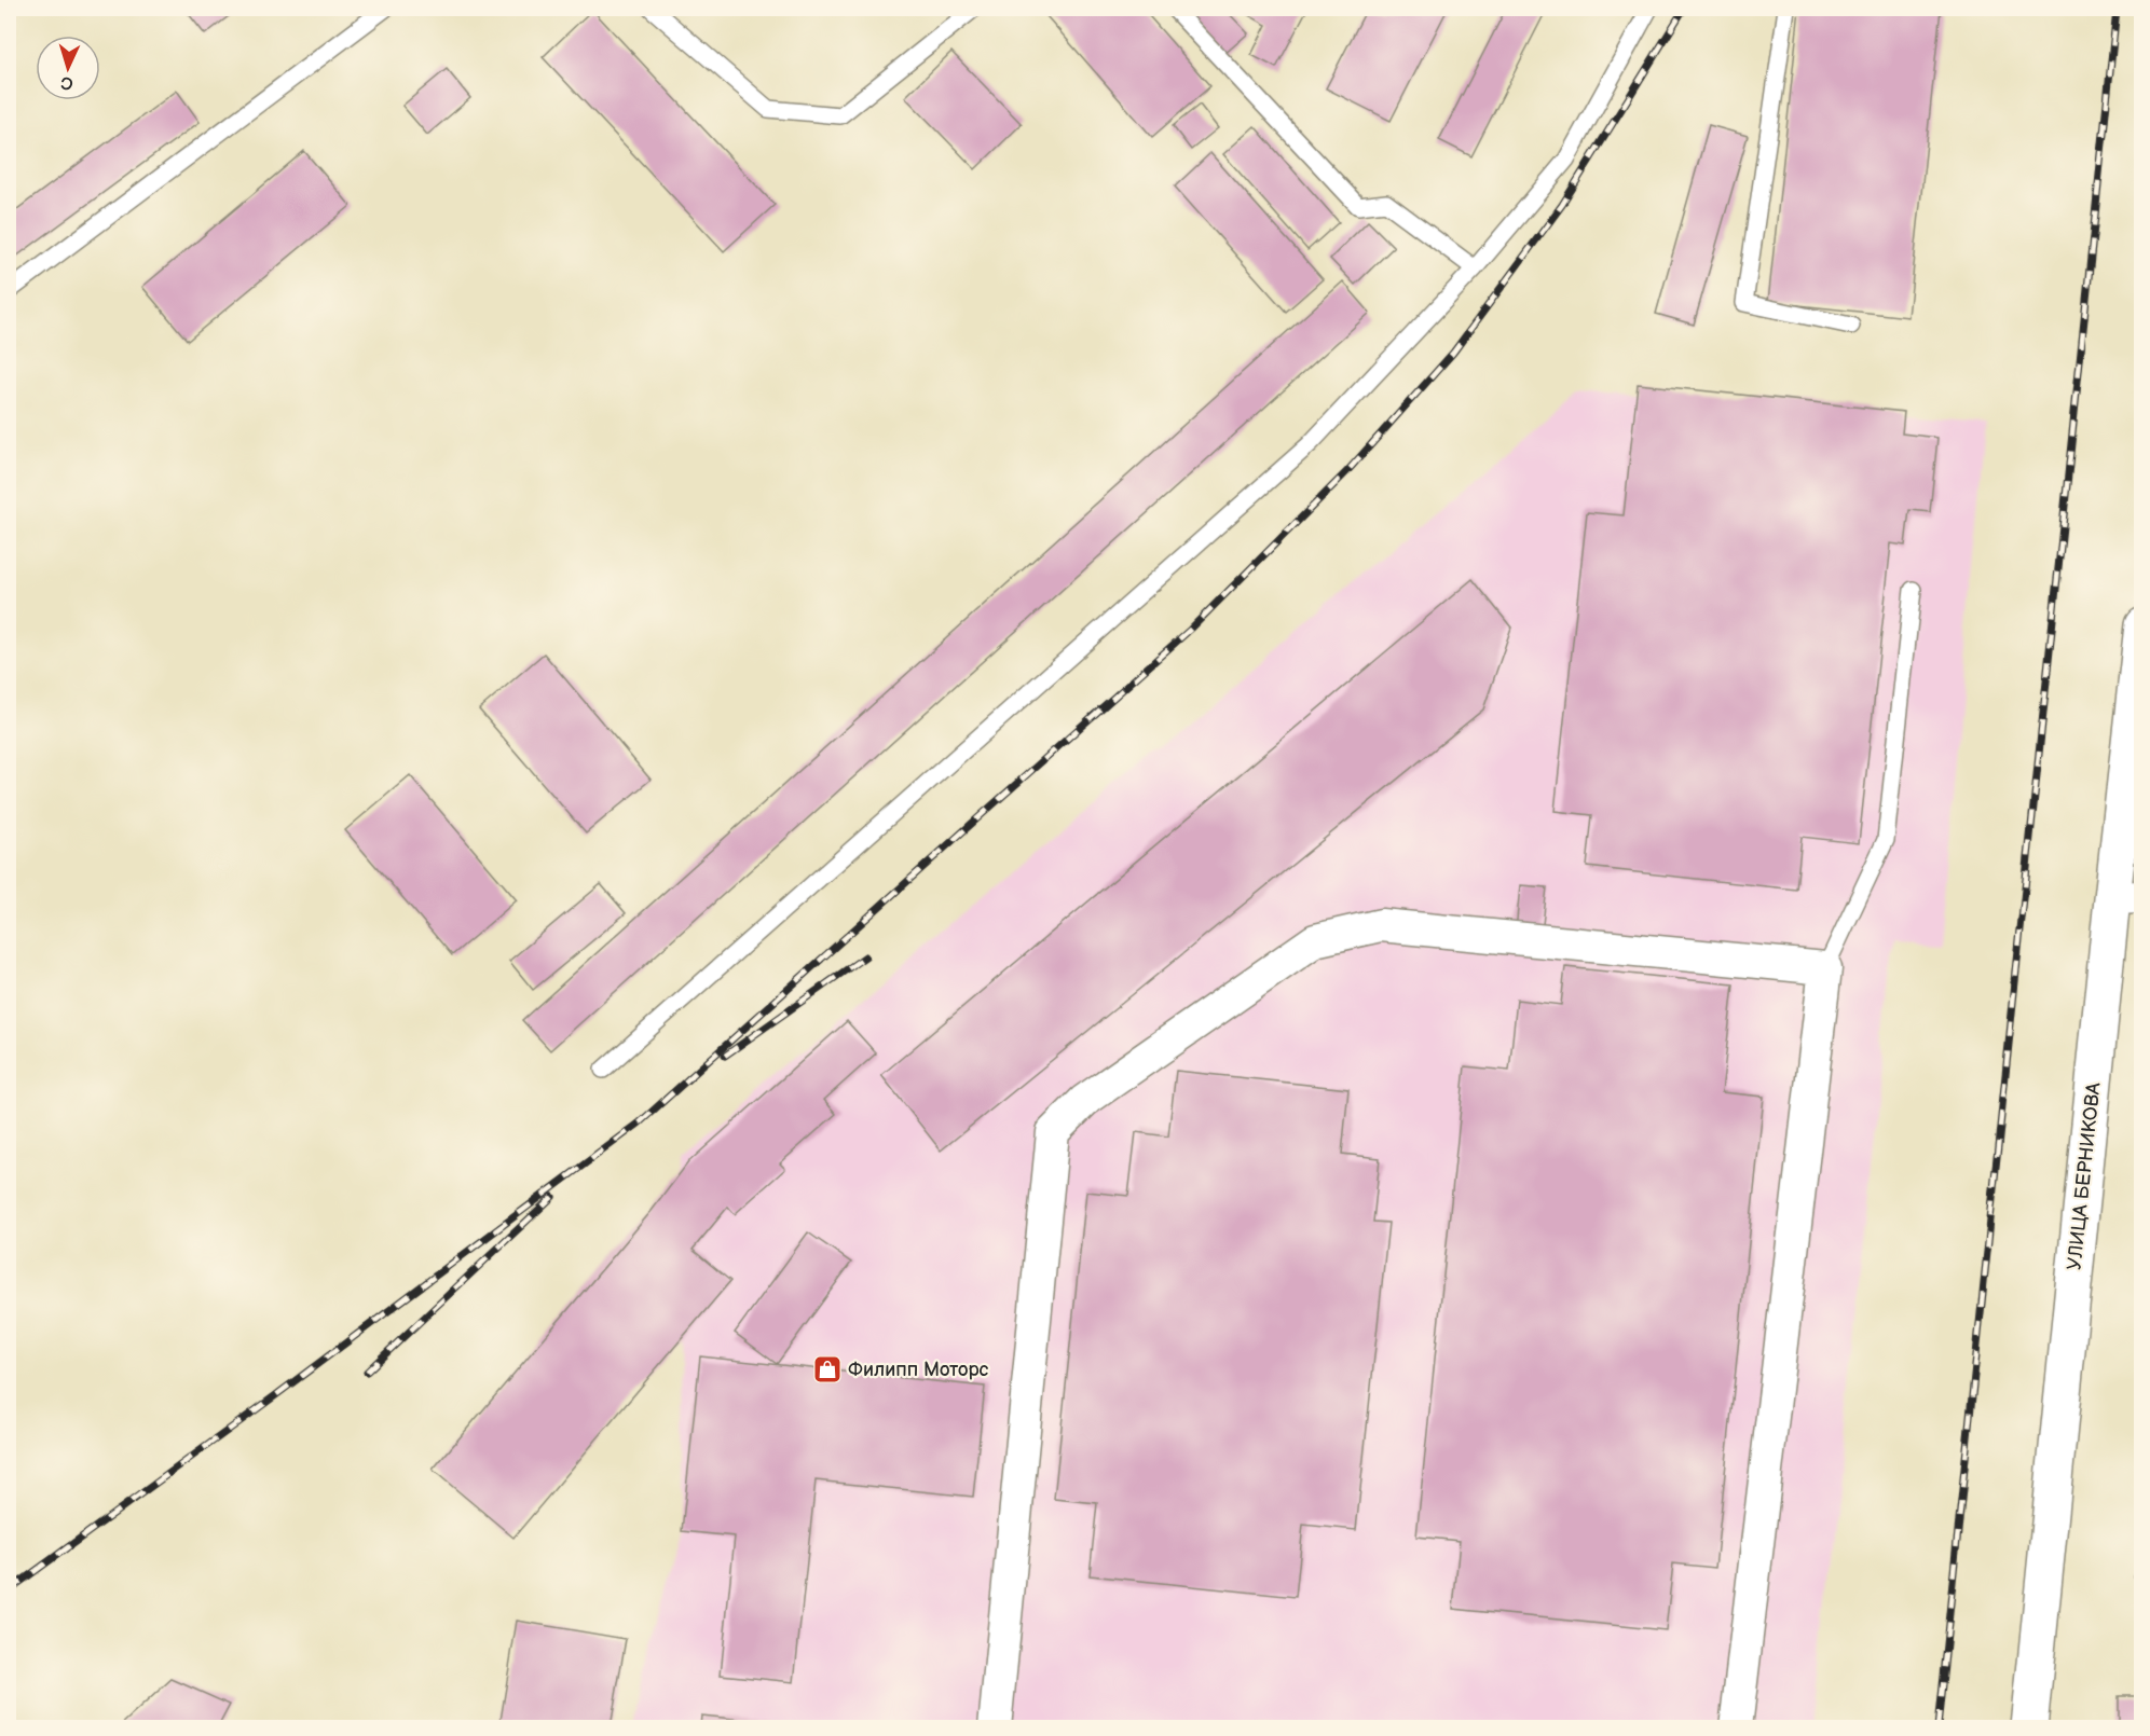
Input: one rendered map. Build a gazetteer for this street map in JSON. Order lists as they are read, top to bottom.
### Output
{
  "streets": {
    "main road": ["УЛИЦА БЕРНИКОВА"]
  },
  "places": {
    "shop": ["Филипп Моторс"]
  },
  "north": "bottom"
}
